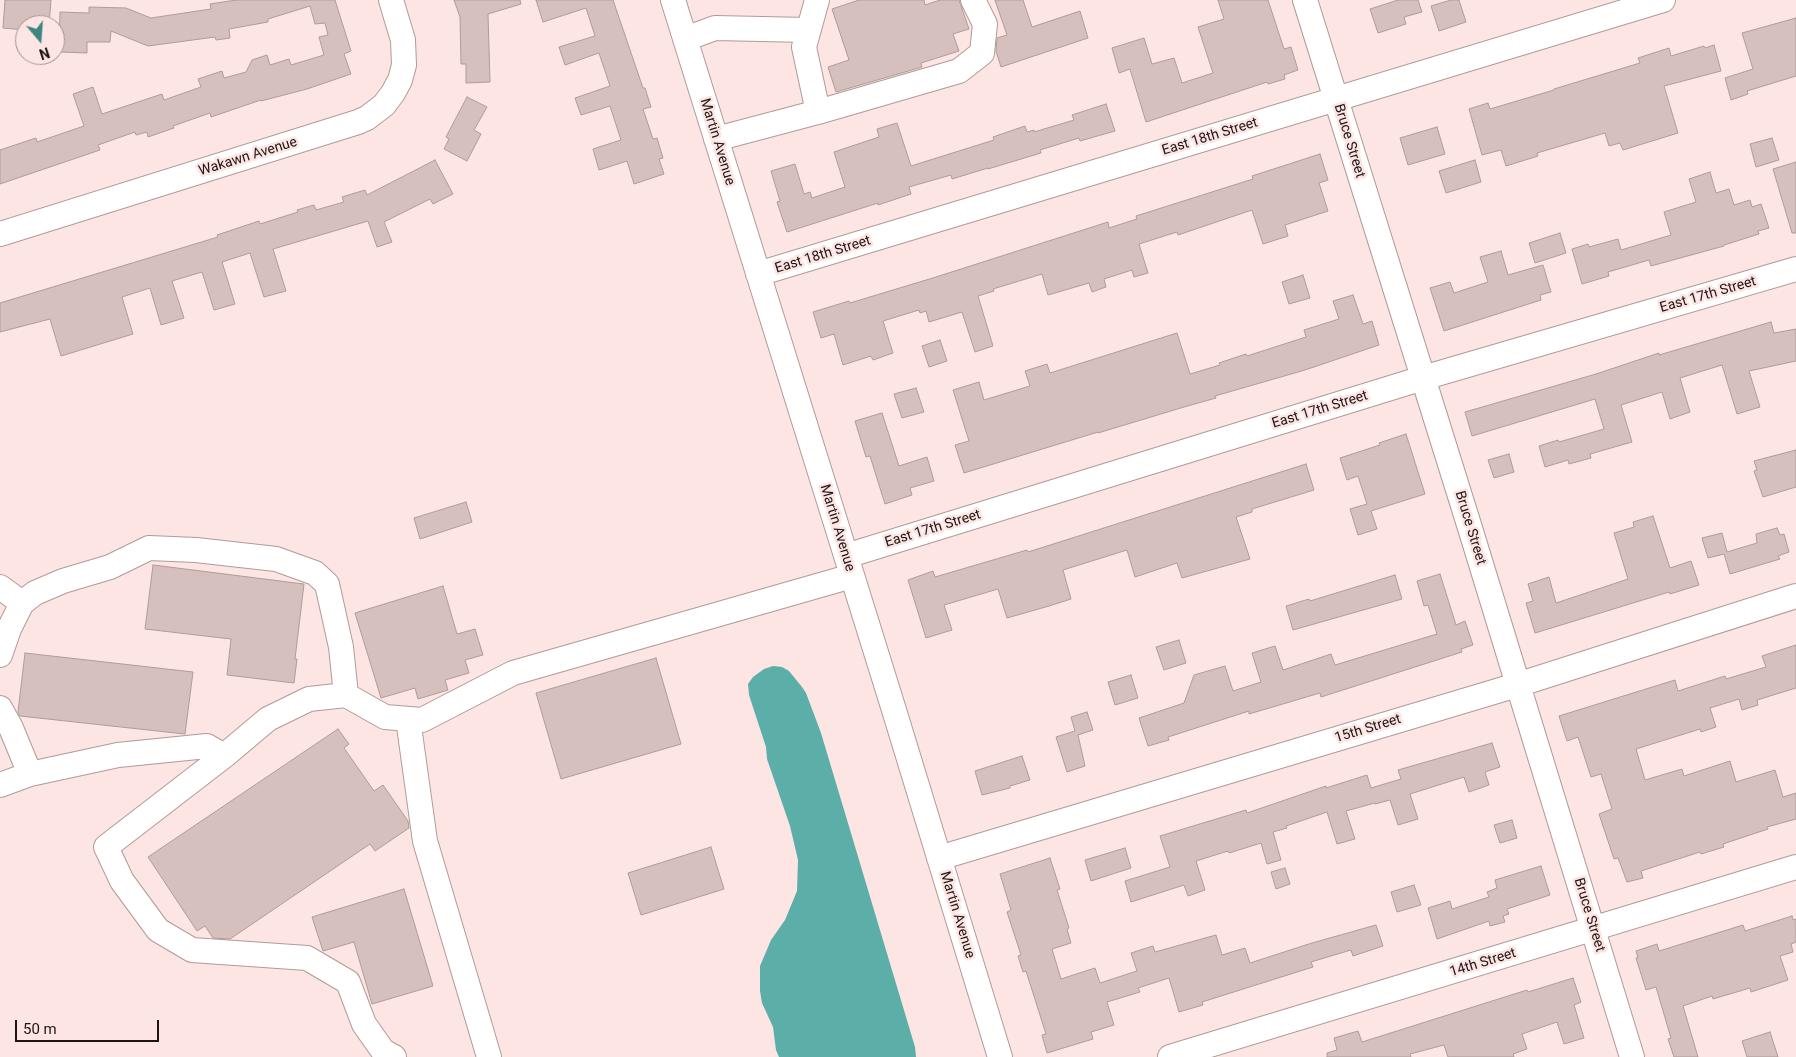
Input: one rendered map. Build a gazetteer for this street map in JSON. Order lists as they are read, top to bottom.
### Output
{
  "streets": {
    "street": [
      "East 18th Street",
      "Bruce Street",
      "Martin Avenue",
      "Wakawn Avenue",
      "East 17th Street",
      "15th Street",
      "14th Street"
    ]
  },
  "crossings": [
    ["East 18th Street", "Bruce Street"],
    ["East 18th Street", "Martin Avenue"],
    ["Bruce Street", "East 17th Street"],
    ["Bruce Street", "15th Street"],
    ["Bruce Street", "14th Street"],
    ["Martin Avenue", "East 17th Street"],
    ["Martin Avenue", "15th Street"]
  ],
  "scale_bar": "50 m",
  "north": "bottom"
}
